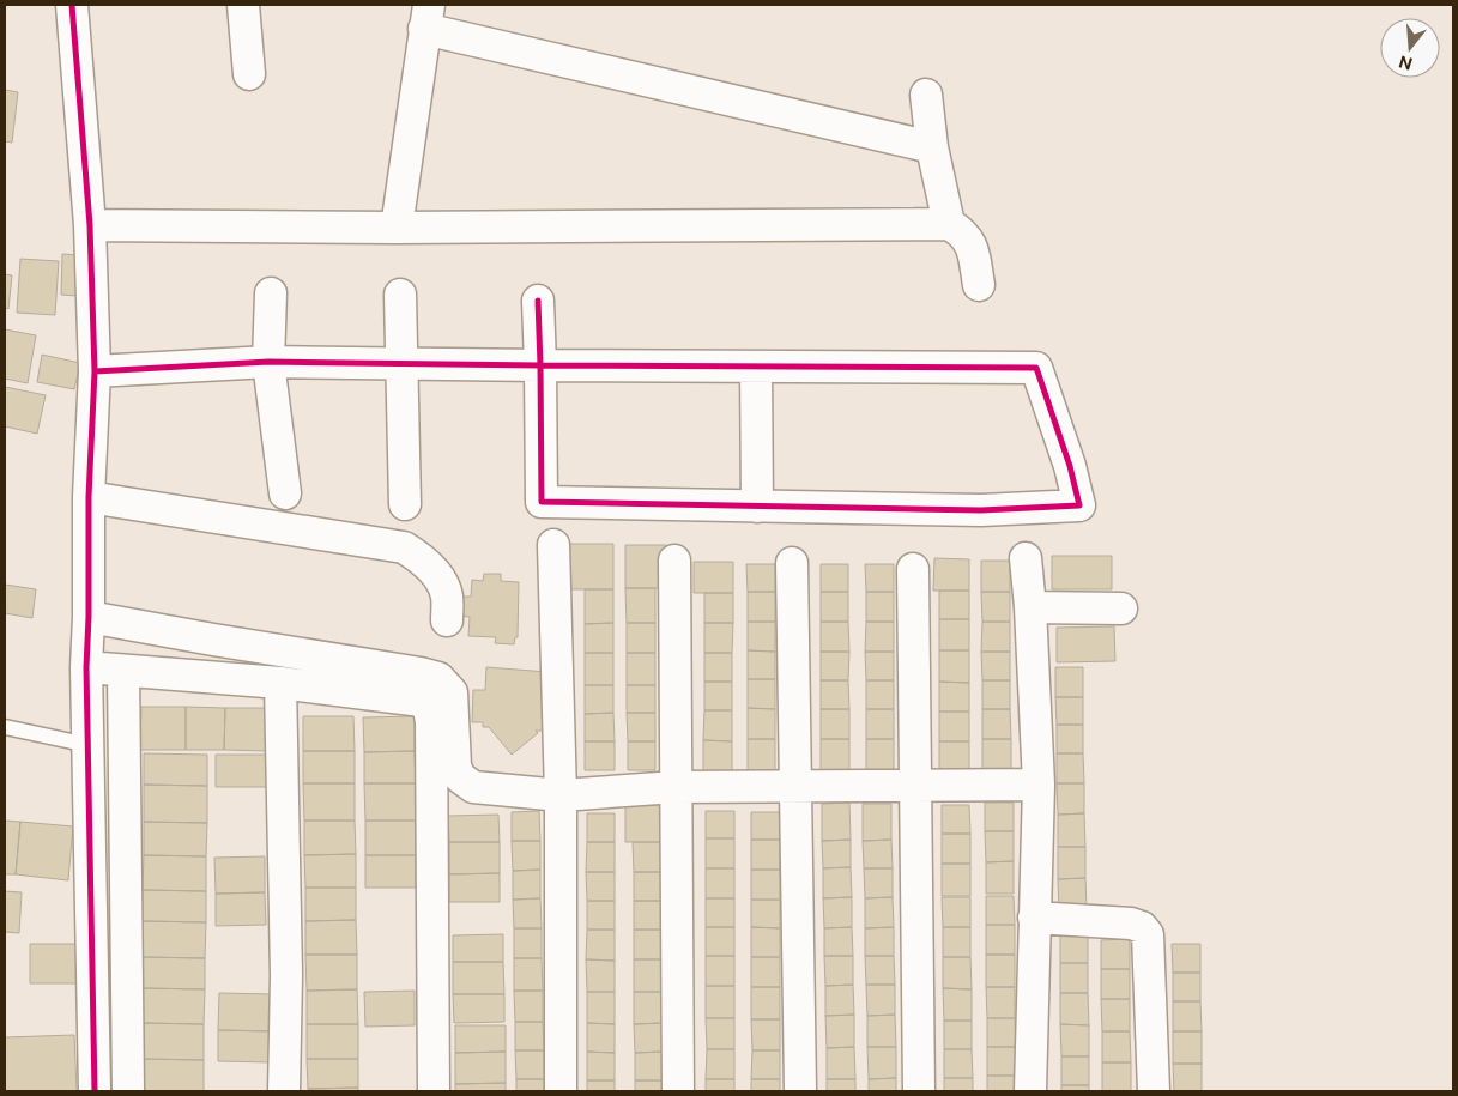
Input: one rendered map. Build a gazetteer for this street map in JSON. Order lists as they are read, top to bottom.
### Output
{
  "north": "bottom"
}
